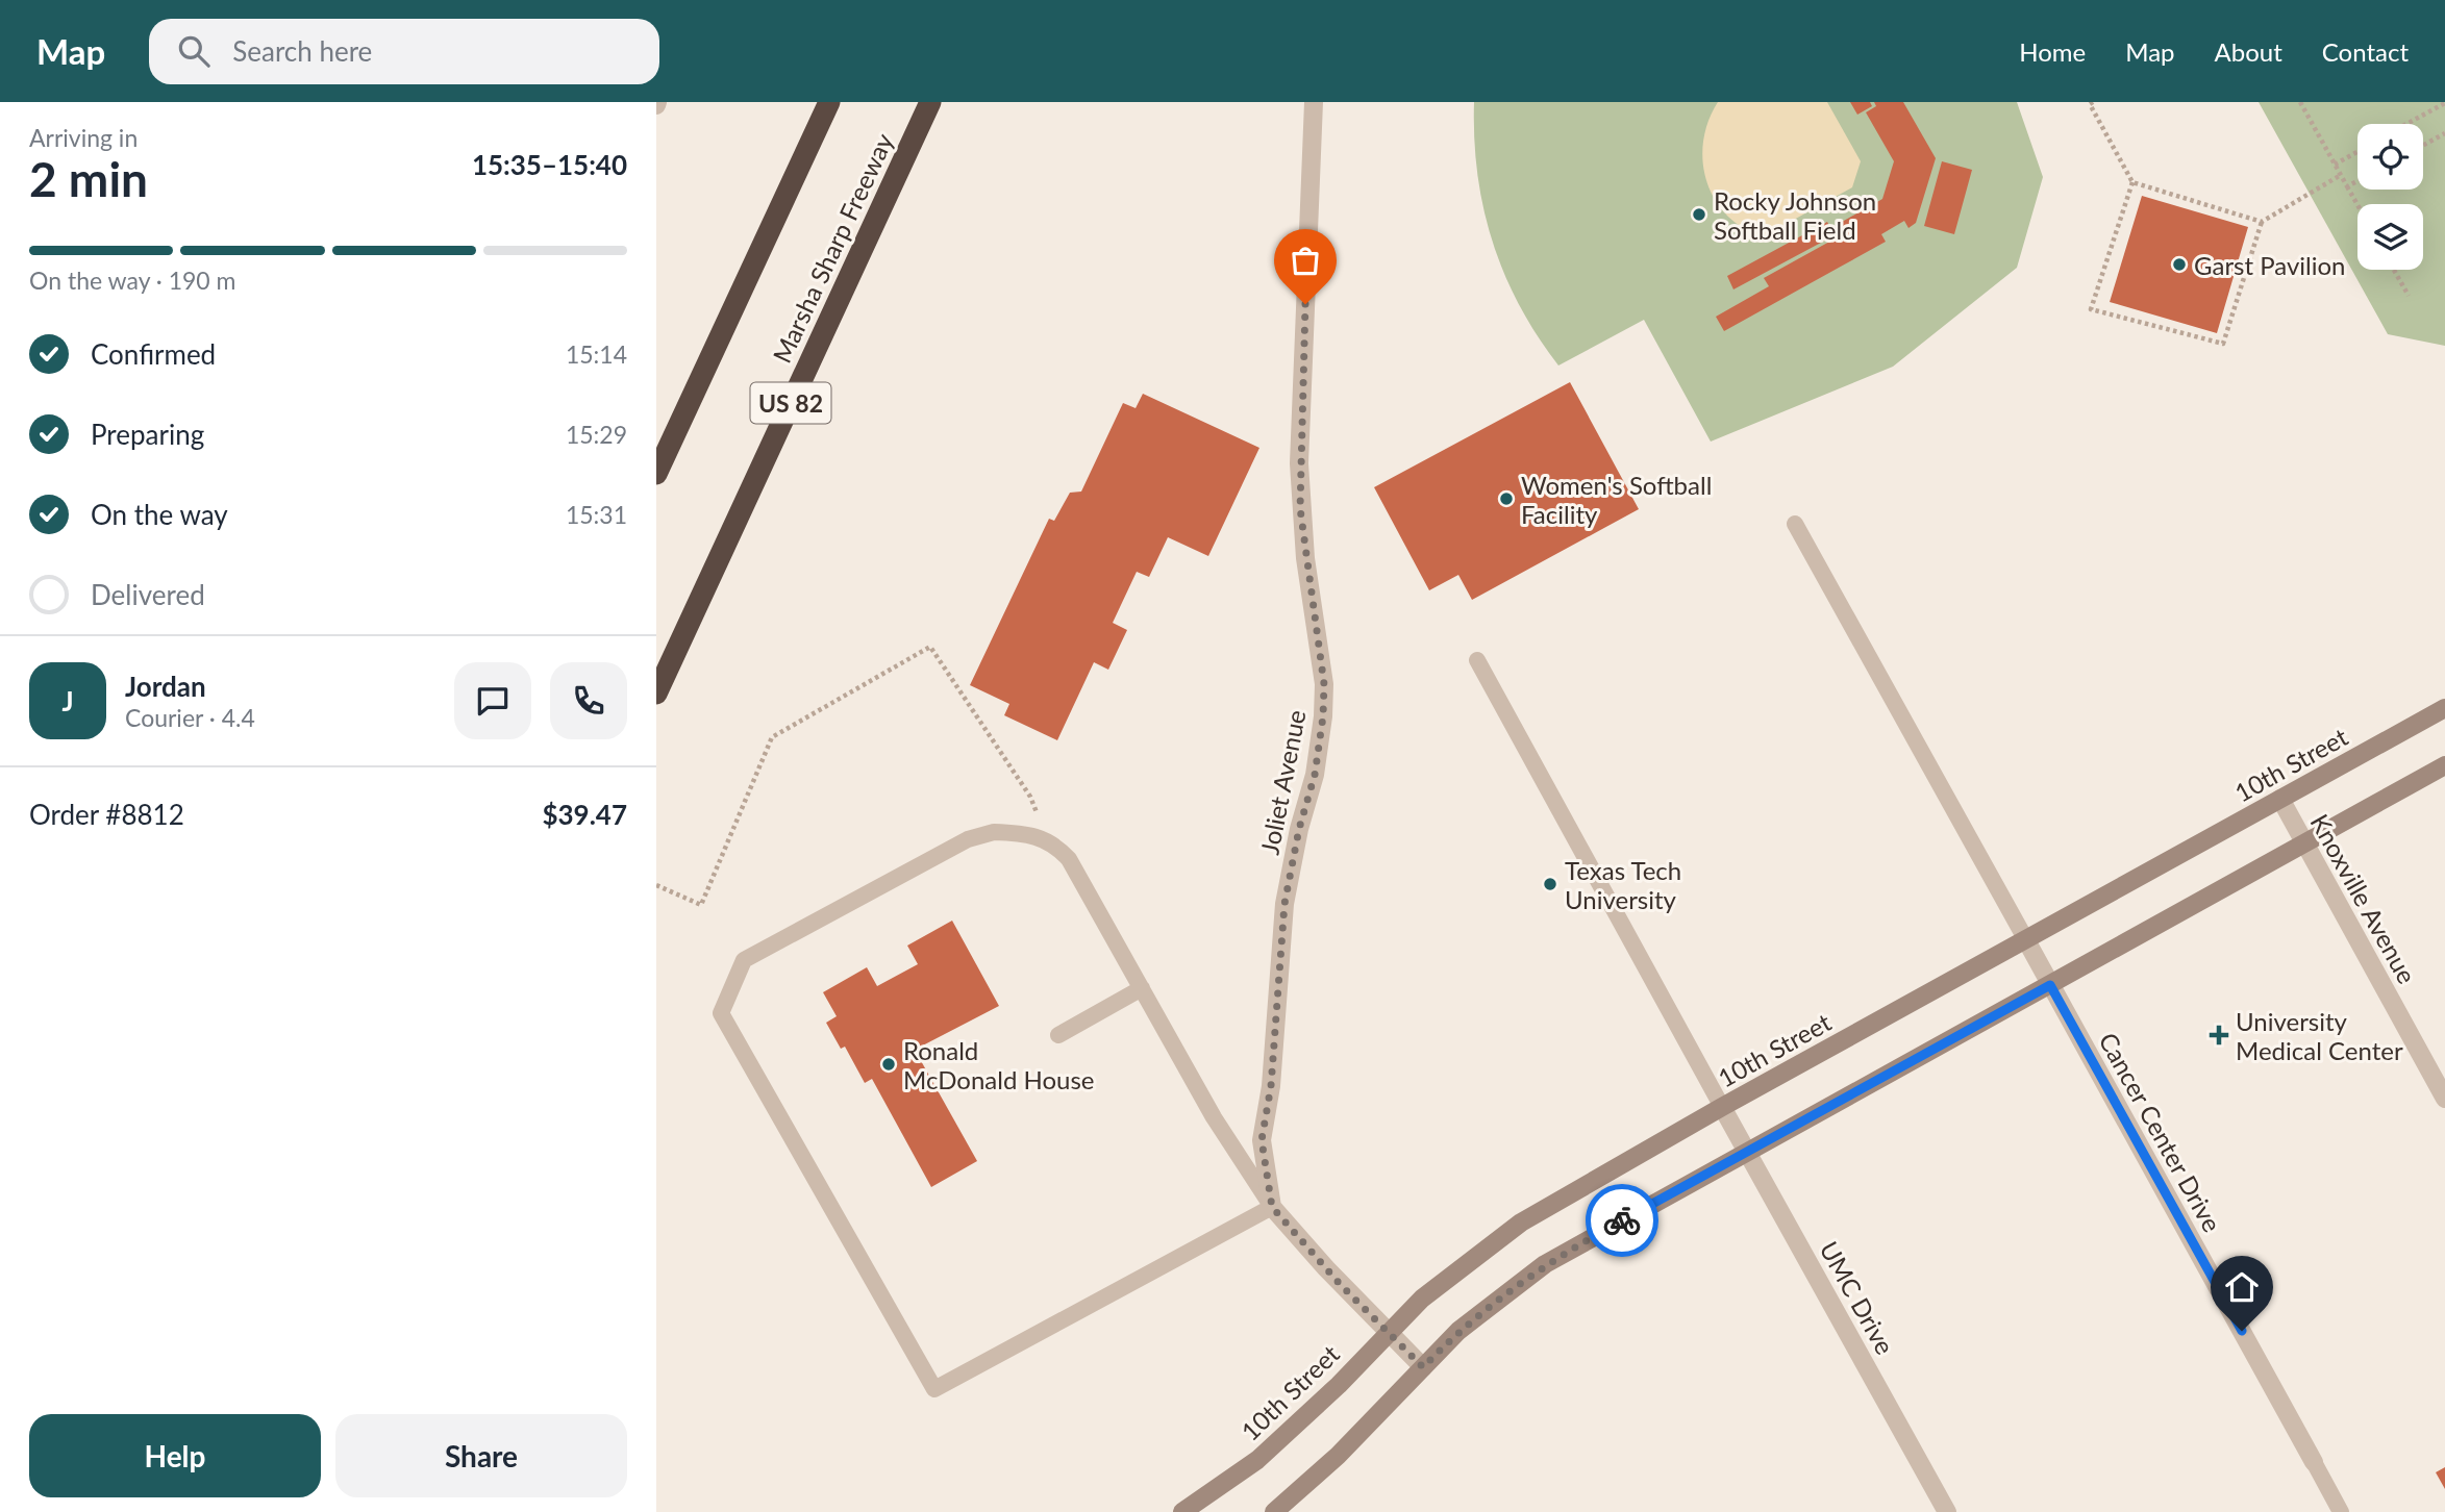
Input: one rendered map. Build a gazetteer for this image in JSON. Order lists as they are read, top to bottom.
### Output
{
  "streets": {
    "highway": ["Marsha Sharp Freeway", "US 82"],
    "street": [
      "10th Street",
      "Joliet Avenue",
      "Knoxville Avenue",
      "Cancer Center Drive",
      "UMC Drive"
    ]
  },
  "crossings": [
    ["10th Street", "Knoxville Avenue"],
    ["10th Street", "Cancer Center Drive"],
    ["10th Street", "UMC Drive"]
  ],
  "places": {
    "other": [
      "Rocky Johnson Softball Field",
      "Garst Pavilion",
      "Women's Softball Facility",
      "Texas Tech University",
      "Ronald McDonald House"
    ],
    "health": ["University Medical Center"]
  },
  "page": {
    "header": "Map",
    "search": "Search here",
    "nav": [
      "Home",
      "Map",
      "About",
      "Contact"
    ],
    "heading": ["2 min", "Arriving in", "15:35–15:40"],
    "panel": [
      "Jordan",
      "Courier · 4.4",
      "Order #8812",
      "$39.47"
    ],
    "bar": "On the way · 190 m",
    "list": [
      ["Confirmed", "15:14"],
      ["Preparing", "15:29"],
      ["On the way", "15:31"],
      "Delivered"
    ],
    "round": "J",
    "buttons": ["Help", "Share"]
  }
}
